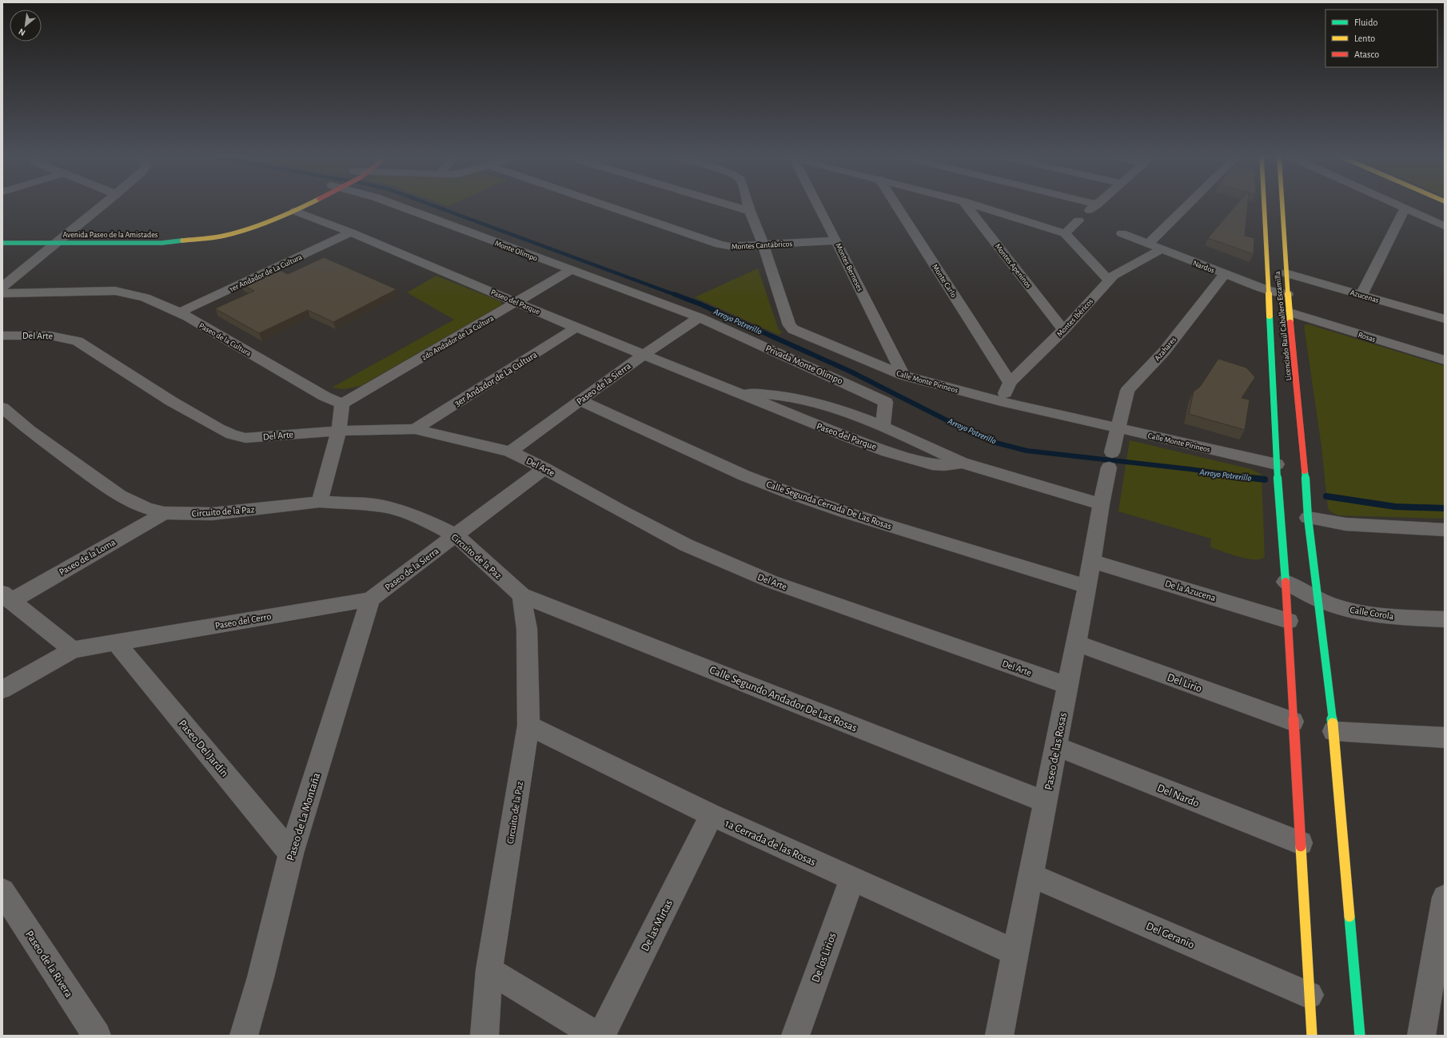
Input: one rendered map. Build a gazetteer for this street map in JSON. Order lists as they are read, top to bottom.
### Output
{
  "streets": {
    "street": [
      "Avenida Paseo de la Amistades",
      "Montes Cantábricos",
      "Monte Olimpo",
      "Montes Apeninos",
      "Nardos",
      "Montes Berneses",
      "1er Andador de La Cultura",
      "Monte Carlo",
      "Azucenas",
      "Paseo del Parque",
      "Montes Ibéricos",
      "Licenciado Raúl Caballero Escamilla",
      "Del Arte",
      "Rosas",
      "2do Andador de La Cultura",
      "Paseo de la Cultura",
      "Azahares",
      "Privada Monte Olimpo",
      "3er Andador de La Cultura",
      "Calle Monte Pirineos",
      "Paseo de la Sierra",
      "Calle Segunda Cerrada De Las Rosas",
      "Circuito de la Paz",
      "Paseo de la Loma",
      "De la Azucena",
      "Calle Corola",
      "Paseo del Cerro",
      "Del Lirio",
      "Calle Segundo Andador De Las Rosas",
      "Paseo Del Jardín",
      "Paseo de las Rosas",
      "Del Nardo",
      "Paseo de La Montaña",
      "1a Cerrada de las Rosas",
      "De las Mirtas",
      "Del Geranio",
      "De los Lirios",
      "Paseo de la Rivera"
    ]
  },
  "crossings": [
    ["Avenida Paseo de la Amistades", "Paseo del Parque"],
    ["Montes Cantábricos", "Montes Berneses"],
    ["Montes Cantábricos", "Calle Monte Pirineos"],
    ["Monte Olimpo", "2do Andador de La Cultura"],
    ["Monte Olimpo", "Privada Monte Olimpo"],
    ["Monte Olimpo", "Paseo de la Sierra"],
    ["Montes Apeninos", "Montes Ibéricos"],
    ["Nardos", "Montes Ibéricos"],
    ["Nardos", "Licenciado Raúl Caballero Escamilla"],
    ["Nardos", "Azahares"],
    ["Montes Berneses", "Calle Monte Pirineos"],
    ["1er Andador de La Cultura", "Paseo del Parque"],
    ["1er Andador de La Cultura", "Paseo de la Cultura"],
    ["Monte Carlo", "Montes Ibéricos"],
    ["Azucenas", "Licenciado Raúl Caballero Escamilla"],
    ["Paseo del Parque", "2do Andador de La Cultura"],
    ["Paseo del Parque", "Privada Monte Olimpo"],
    ["Paseo del Parque", "3er Andador de La Cultura"],
    ["Paseo del Parque", "Paseo de la Sierra"],
    ["Paseo del Parque", "Paseo de las Rosas"],
    ["Montes Ibéricos", "Calle Monte Pirineos"],
    ["Licenciado Raúl Caballero Escamilla", "Rosas"],
    ["Licenciado Raúl Caballero Escamilla", "Calle Monte Pirineos"],
    ["Licenciado Raúl Caballero Escamilla", "De la Azucena"],
    ["Licenciado Raúl Caballero Escamilla", "Calle Corola"],
    ["Licenciado Raúl Caballero Escamilla", "Del Lirio"],
    ["Licenciado Raúl Caballero Escamilla", "Del Nardo"],
    ["Licenciado Raúl Caballero Escamilla", "Del Geranio"],
    ["Del Arte", "3er Andador de La Cultura"],
    ["Del Arte", "Paseo de la Sierra"],
    ["Del Arte", "Paseo de las Rosas"],
    ["2do Andador de La Cultura", "Paseo de la Cultura"],
    ["Azahares", "Calle Monte Pirineos"],
    ["Azahares", "Paseo de las Rosas"],
    ["Privada Monte Olimpo", "Paseo de la Sierra"],
    ["Paseo de la Sierra", "Calle Segunda Cerrada De Las Rosas"],
    ["Paseo de la Sierra", "Circuito de la Paz"],
    ["Paseo de la Sierra", "Paseo del Cerro"],
    ["Paseo de la Sierra", "Paseo de La Montaña"],
    ["Calle Segunda Cerrada De Las Rosas", "Paseo de las Rosas"],
    ["Circuito de la Paz", "Paseo de la Loma"],
    ["Circuito de la Paz", "Calle Segundo Andador De Las Rosas"],
    ["Circuito de la Paz", "1a Cerrada de las Rosas"],
    ["De la Azucena", "Paseo de las Rosas"],
    ["Paseo del Cerro", "Paseo Del Jardín"],
    ["Paseo del Cerro", "Paseo de La Montaña"],
    ["Del Lirio", "Paseo de las Rosas"],
    ["Calle Segundo Andador De Las Rosas", "Paseo de las Rosas"],
    ["Paseo Del Jardín", "Paseo de La Montaña"],
    ["Paseo de las Rosas", "Del Nardo"],
    ["Paseo de las Rosas", "1a Cerrada de las Rosas"],
    ["Paseo de las Rosas", "Del Geranio"],
    ["1a Cerrada de las Rosas", "De las Mirtas"],
    ["1a Cerrada de las Rosas", "De los Lirios"]
  ],
  "water": ["Arroyo Potrerillo"],
  "legend": ["Fluido", "Lento", "Atasco"],
  "north": "bottom left"
}
